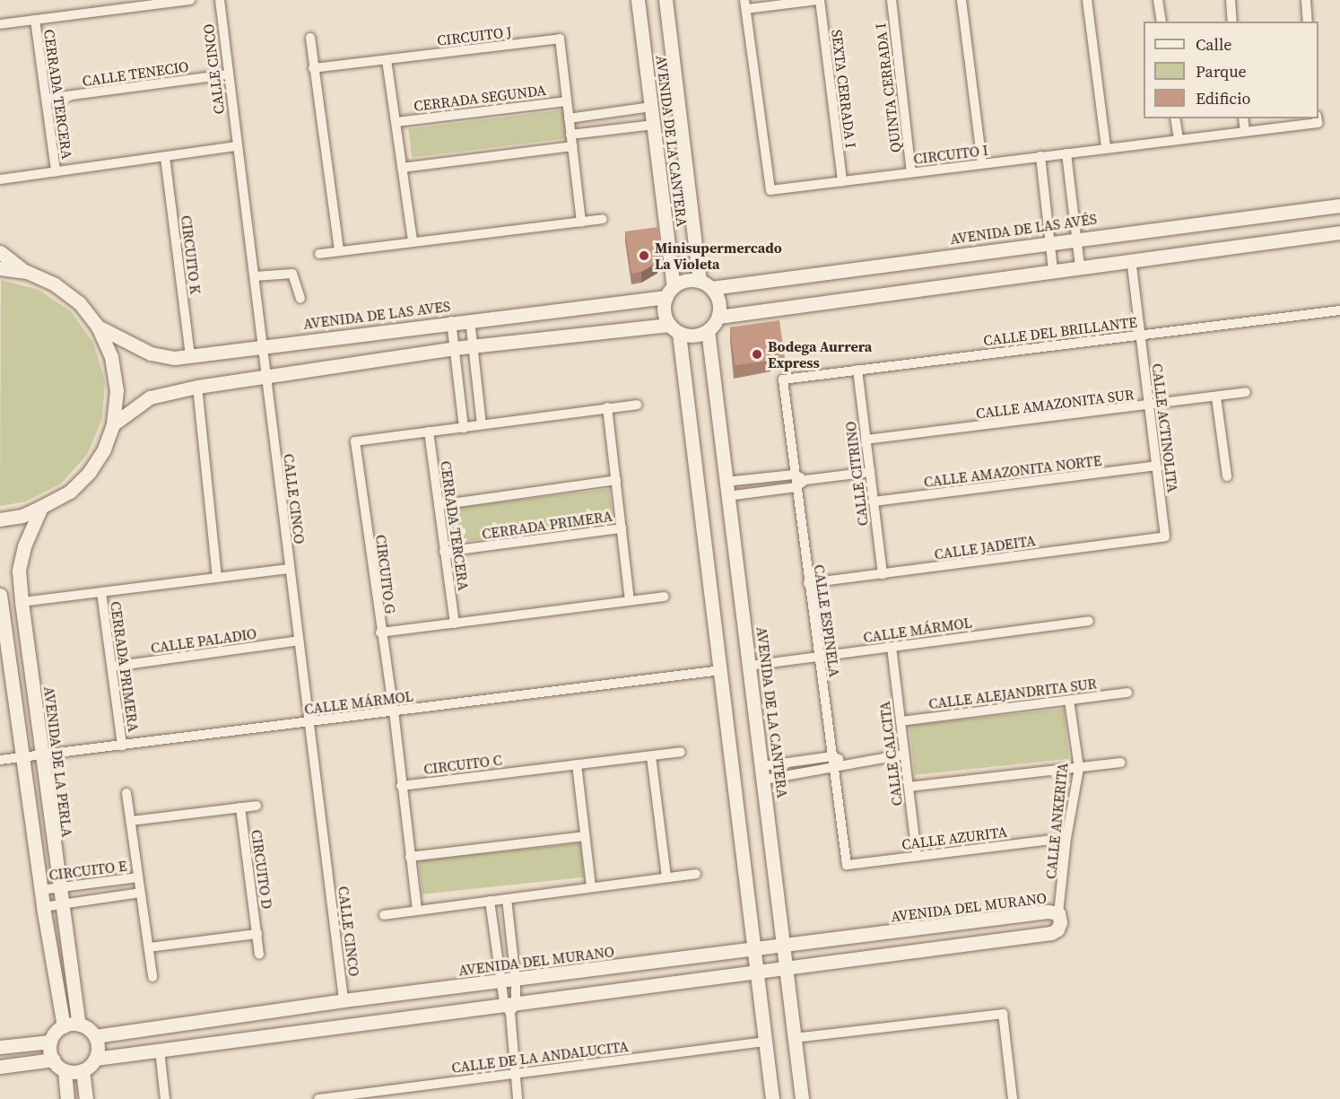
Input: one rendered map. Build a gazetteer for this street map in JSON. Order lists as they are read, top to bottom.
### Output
{
  "streets": {
    "street": [
      "CIRCUITO J",
      "CALLE CINCO",
      "CALLE TENECIO",
      "QUINTA CERRADA I",
      "SEXTA CERRADA I",
      "CERRADA TERCERA",
      "CERRADA SEGUNDA",
      "AVENIDA DE LA CANTERA",
      "CIRCUITO I",
      "AVENIDA DE LAS AVÉS",
      "CIRCUITO K",
      "AVENIDA DE LAS AVES",
      "CALLE DEL BRILLANTE",
      "CALLE AMAZONITA SUR",
      "CALLE ACTINOLITA",
      "CALLE AMAZONITA NORTE",
      "CALLE CITRINO",
      "CERRADA PRIMERA",
      "CALLE JADEITA",
      "CIRCUITO G",
      "CALLE ESPINELA",
      "CALLE MÁRMOL",
      "CALLE PALADIO",
      "CALLE ALEJANDRITA SUR",
      "CALLE CALCITA",
      "AVENIDA DE LA PERLA",
      "CIRCUITO C",
      "CALLE ANKERITA",
      "CALLE AZURITA",
      "CIRCUITO D",
      "CIRCUITO E",
      "AVENIDA DEL MURANO",
      "CALLE DE LA ANDALUCITA"
    ]
  },
  "crossings": [
    ["CIRCUITO J", "CERRADA SEGUNDA"],
    ["CALLE CINCO", "CALLE TENECIO"],
    ["CALLE CINCO", "AVENIDA DE LAS AVES"],
    ["CALLE CINCO", "CALLE MÁRMOL"],
    ["CALLE CINCO", "CALLE PALADIO"],
    ["CALLE CINCO", "AVENIDA DEL MURANO"],
    ["CALLE TENECIO", "CERRADA TERCERA"],
    ["QUINTA CERRADA I", "CIRCUITO I"],
    ["SEXTA CERRADA I", "CIRCUITO I"],
    ["CERRADA TERCERA", "CERRADA PRIMERA"],
    ["CERRADA TERCERA", "CIRCUITO G"],
    ["AVENIDA DE LA CANTERA", "AVENIDA DE LAS AVÉS"],
    ["AVENIDA DE LA CANTERA", "AVENIDA DE LAS AVES"],
    ["AVENIDA DE LA CANTERA", "CALLE MÁRMOL"],
    ["AVENIDA DE LA CANTERA", "AVENIDA DEL MURANO"],
    ["AVENIDA DE LAS AVÉS", "AVENIDA DE LAS AVES"],
    ["CIRCUITO K", "AVENIDA DE LAS AVES"],
    ["CALLE DEL BRILLANTE", "CALLE ACTINOLITA"],
    ["CALLE DEL BRILLANTE", "CALLE CITRINO"],
    ["CALLE DEL BRILLANTE", "CALLE ESPINELA"],
    ["CALLE AMAZONITA SUR", "CALLE ACTINOLITA"],
    ["CALLE AMAZONITA SUR", "CALLE CITRINO"],
    ["CALLE ACTINOLITA", "CALLE AMAZONITA NORTE"],
    ["CALLE ACTINOLITA", "CALLE JADEITA"],
    ["CALLE AMAZONITA NORTE", "CALLE CITRINO"],
    ["CALLE CITRINO", "CALLE JADEITA"],
    ["CERRADA PRIMERA", "CALLE MÁRMOL"],
    ["CERRADA PRIMERA", "CALLE PALADIO"],
    ["CALLE JADEITA", "CALLE ESPINELA"],
    ["CALLE ESPINELA", "CALLE MÁRMOL"],
    ["CALLE ESPINELA", "CALLE AZURITA"],
    ["CALLE MÁRMOL", "CALLE CALCITA"],
    ["CALLE MÁRMOL", "AVENIDA DE LA PERLA"],
    ["CALLE ALEJANDRITA SUR", "CALLE CALCITA"],
    ["CALLE ALEJANDRITA SUR", "CALLE ANKERITA"],
    ["CALLE CALCITA", "CALLE AZURITA"],
    ["AVENIDA DE LA PERLA", "CIRCUITO E"],
    ["AVENIDA DE LA PERLA", "AVENIDA DEL MURANO"],
    ["CALLE ANKERITA", "CALLE AZURITA"],
    ["CALLE ANKERITA", "AVENIDA DEL MURANO"]
  ],
  "places": ["Minisupermercado La Violeta", "Bodega Aurrera Express"],
  "legend": ["Calle", "Parque", "Edificio"]
}
